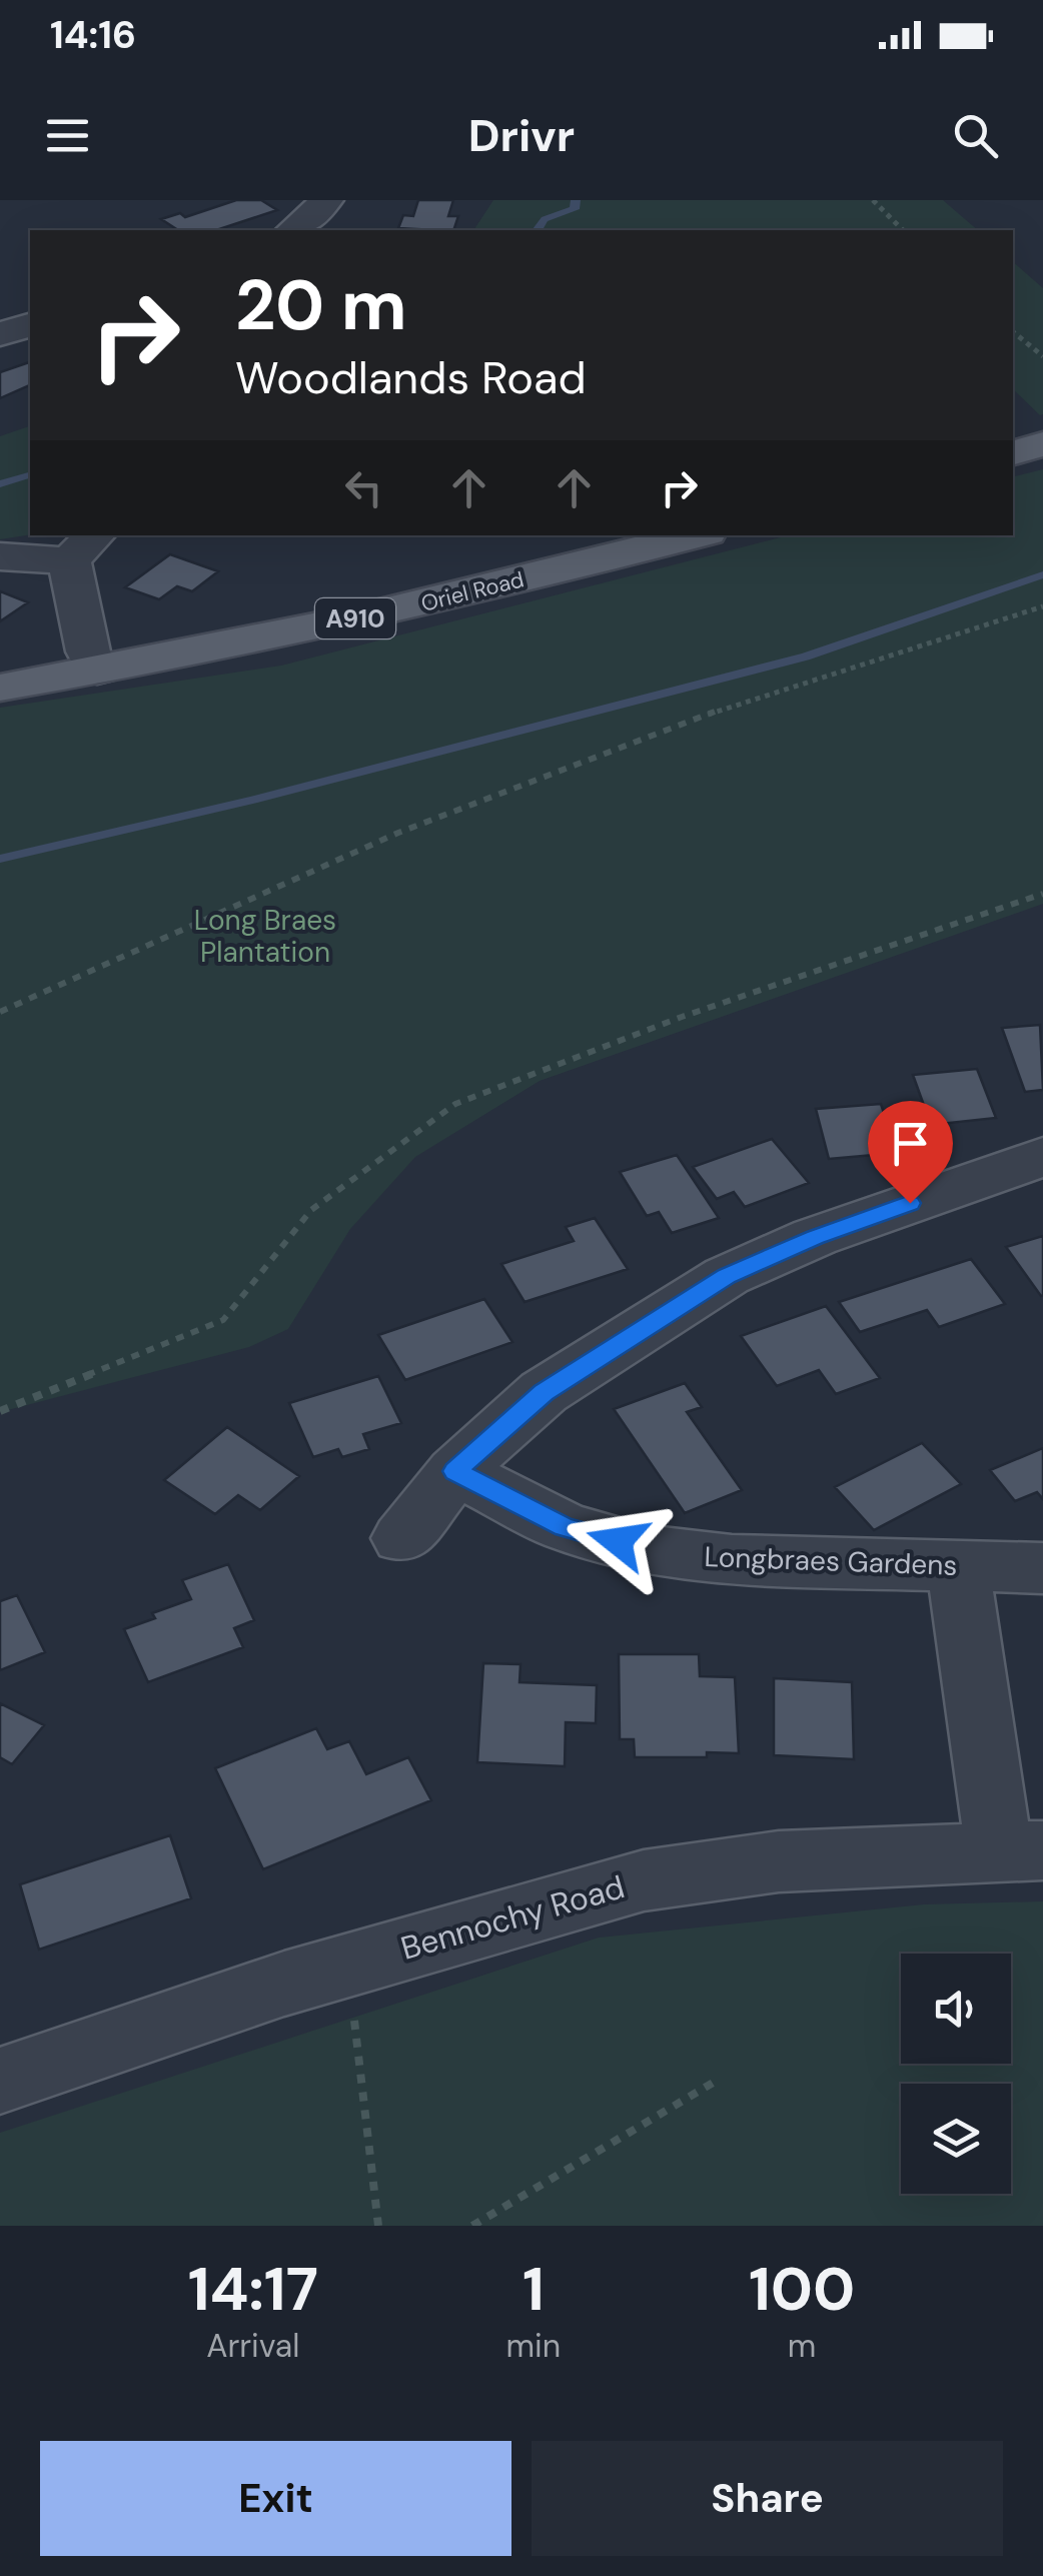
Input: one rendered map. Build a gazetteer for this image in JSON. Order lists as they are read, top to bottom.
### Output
{
  "streets": {
    "main road": ["Oriel Road", "A910"],
    "street": ["Longbraes Gardens", "Bennochy Road"]
  },
  "parks": ["Long Braes Plantation"],
  "page": {
    "status": "14:16",
    "header": "Drivr",
    "turn": ["20 m", "Woodlands Road"],
    "eta": [
      "14:17",
      "Arrival",
      "1",
      "min",
      "100",
      "m"
    ],
    "buttons": ["Exit", "Share"]
  }
}
